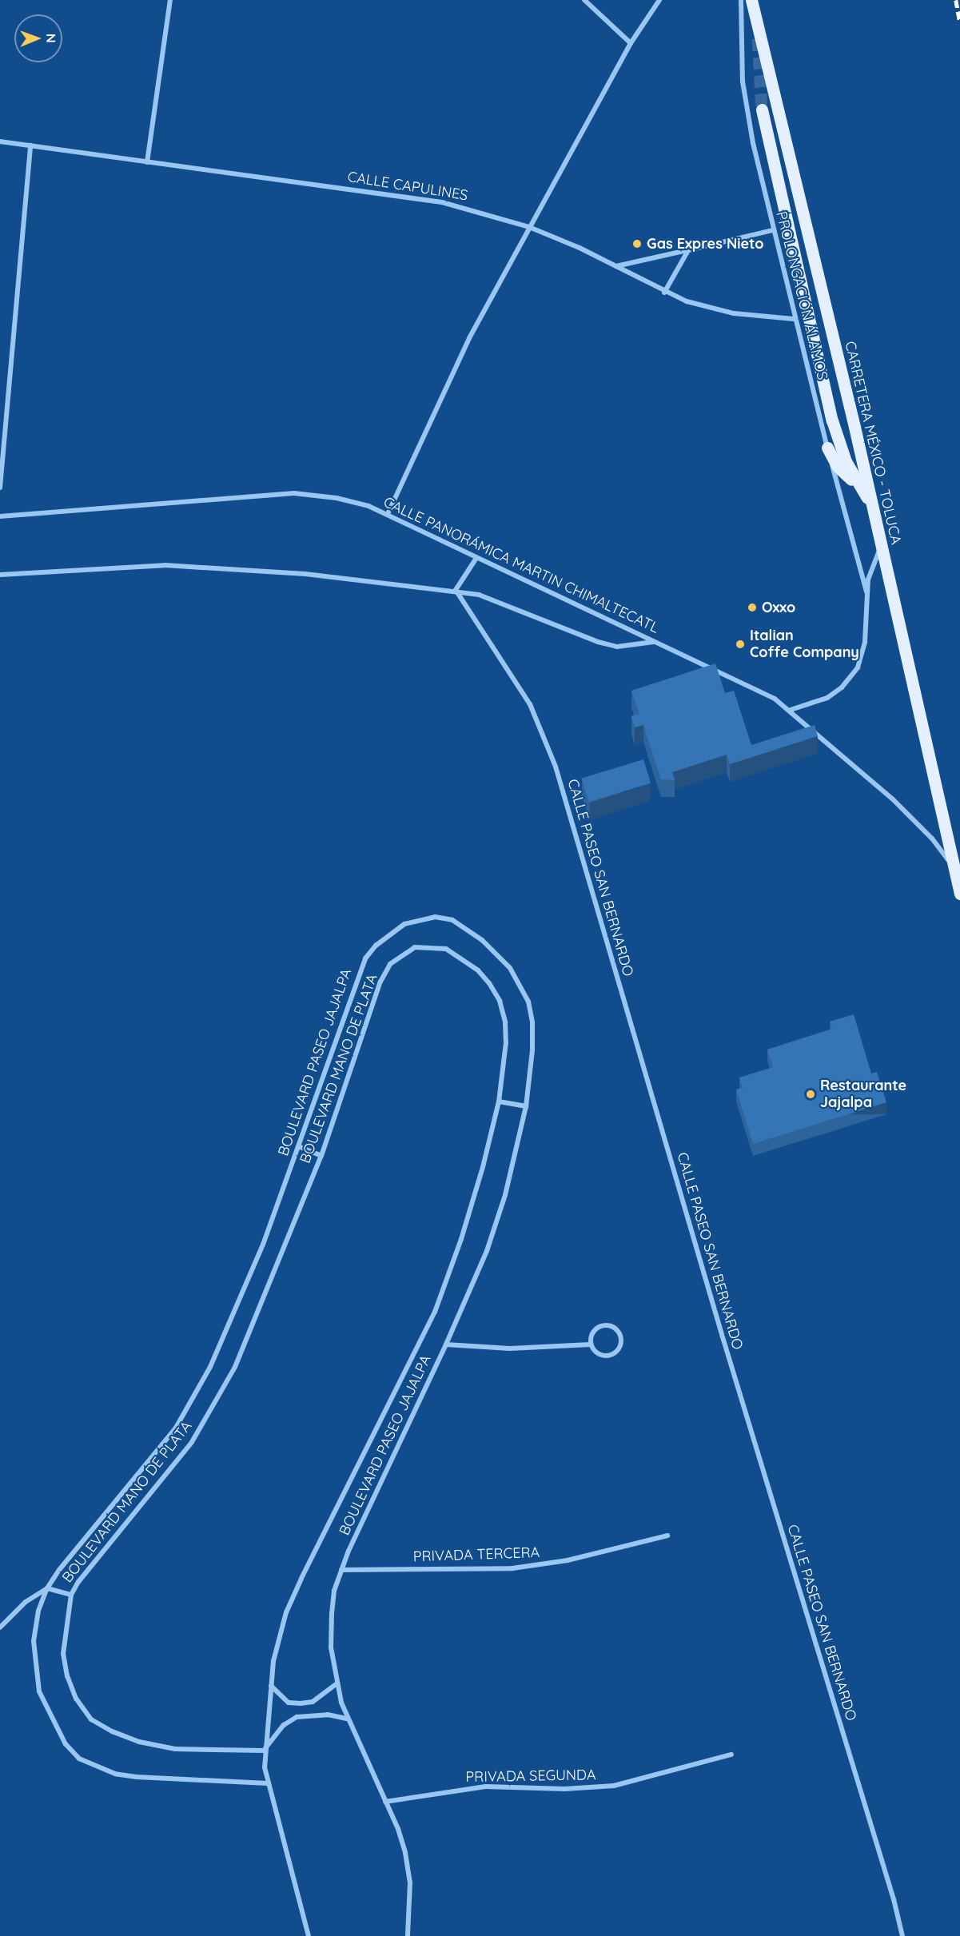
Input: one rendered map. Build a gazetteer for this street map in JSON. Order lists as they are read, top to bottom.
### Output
{
  "streets": {
    "main road": ["CARRETERA MÉXICO - TOLUCA"],
    "street": [
      "CALLE CAPULINES",
      "PROLONGACIÓN ÁLAMOS",
      "CALLE PANORÁMICA MARTIN CHIMALTECATL",
      "CALLE PASEO SAN BERNARDO",
      "BOULEVARD PASEO JAJALPA",
      "BOULEVARD MANO DE PLATA",
      "PRIVADA TERCERA",
      "PRIVADA SEGUNDA"
    ]
  },
  "crossings": [
    ["CALLE CAPULINES", "PROLONGACIÓN ÁLAMOS"],
    ["PROLONGACIÓN ÁLAMOS", "CARRETERA MÉXICO - TOLUCA"],
    ["PROLONGACIÓN ÁLAMOS", "CALLE PANORÁMICA MARTIN CHIMALTECATL"],
    ["CARRETERA MÉXICO - TOLUCA", "CALLE PANORÁMICA MARTIN CHIMALTECATL"],
    ["BOULEVARD PASEO JAJALPA", "BOULEVARD MANO DE PLATA"],
    ["BOULEVARD PASEO JAJALPA", "PRIVADA TERCERA"],
    ["BOULEVARD PASEO JAJALPA", "PRIVADA SEGUNDA"]
  ],
  "places": [
    "Gas Expres Nieto",
    "Oxxo",
    "Italian Coffe Company",
    "Restaurante Jajalpa"
  ],
  "north": "right"
}
